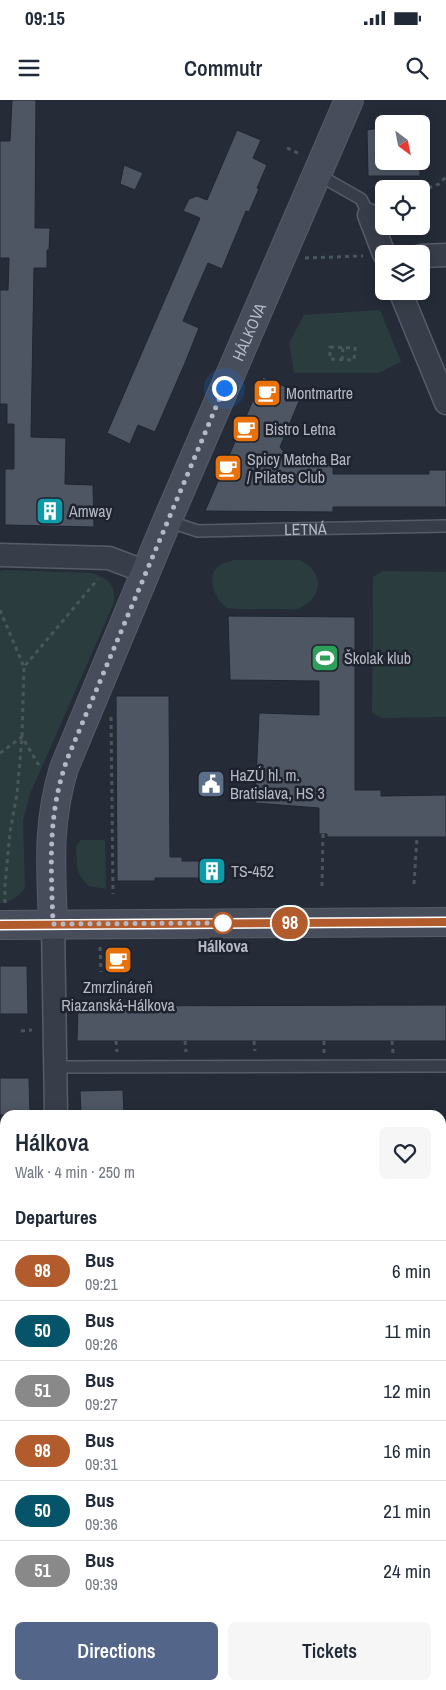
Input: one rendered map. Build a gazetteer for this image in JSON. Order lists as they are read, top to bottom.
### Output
{
  "streets": {
    "street": ["HÁLKOVA"],
    "lane": ["LETNÁ"]
  },
  "crossings": [
    ["HÁLKOVA", "LETNÁ"]
  ],
  "places": {
    "cafe": [
      "Montmartre",
      "Bistro Letna",
      "Spicy Matcha Bar / Pilates Club",
      "Zmrzlináreň Riazanská-Hálkova"
    ],
    "building": ["Amway", "TS-452"],
    "sports": ["Školak klub"],
    "public building": ["HaZÚ hl. m. Bratislava, HS 3"],
    "other": ["Hálkova"]
  },
  "lines": ["bus line 98"],
  "north": "bottom right",
  "page": {
    "status": "09:15",
    "header": "Commutr",
    "on_map": "98",
    "heading": [
      ["Hálkova", "Walk · 4 min · 250 m"],
      "Departures"
    ],
    "list": [
      {
        "mark": "98",
        "name": "Bus",
        "note": "09:21",
        "value": "6 min"
      },
      {
        "mark": "50",
        "name": "Bus",
        "note": "09:26",
        "value": "11 min"
      },
      {
        "mark": "51",
        "name": "Bus",
        "note": "09:27",
        "value": "12 min"
      },
      {
        "mark": "98",
        "name": "Bus",
        "note": "09:31",
        "value": "16 min"
      },
      {
        "mark": "50",
        "name": "Bus",
        "note": "09:36",
        "value": "21 min"
      },
      {
        "mark": "51",
        "name": "Bus",
        "note": "09:39",
        "value": "24 min"
      }
    ],
    "buttons": ["Directions", "Tickets"]
  }
}
